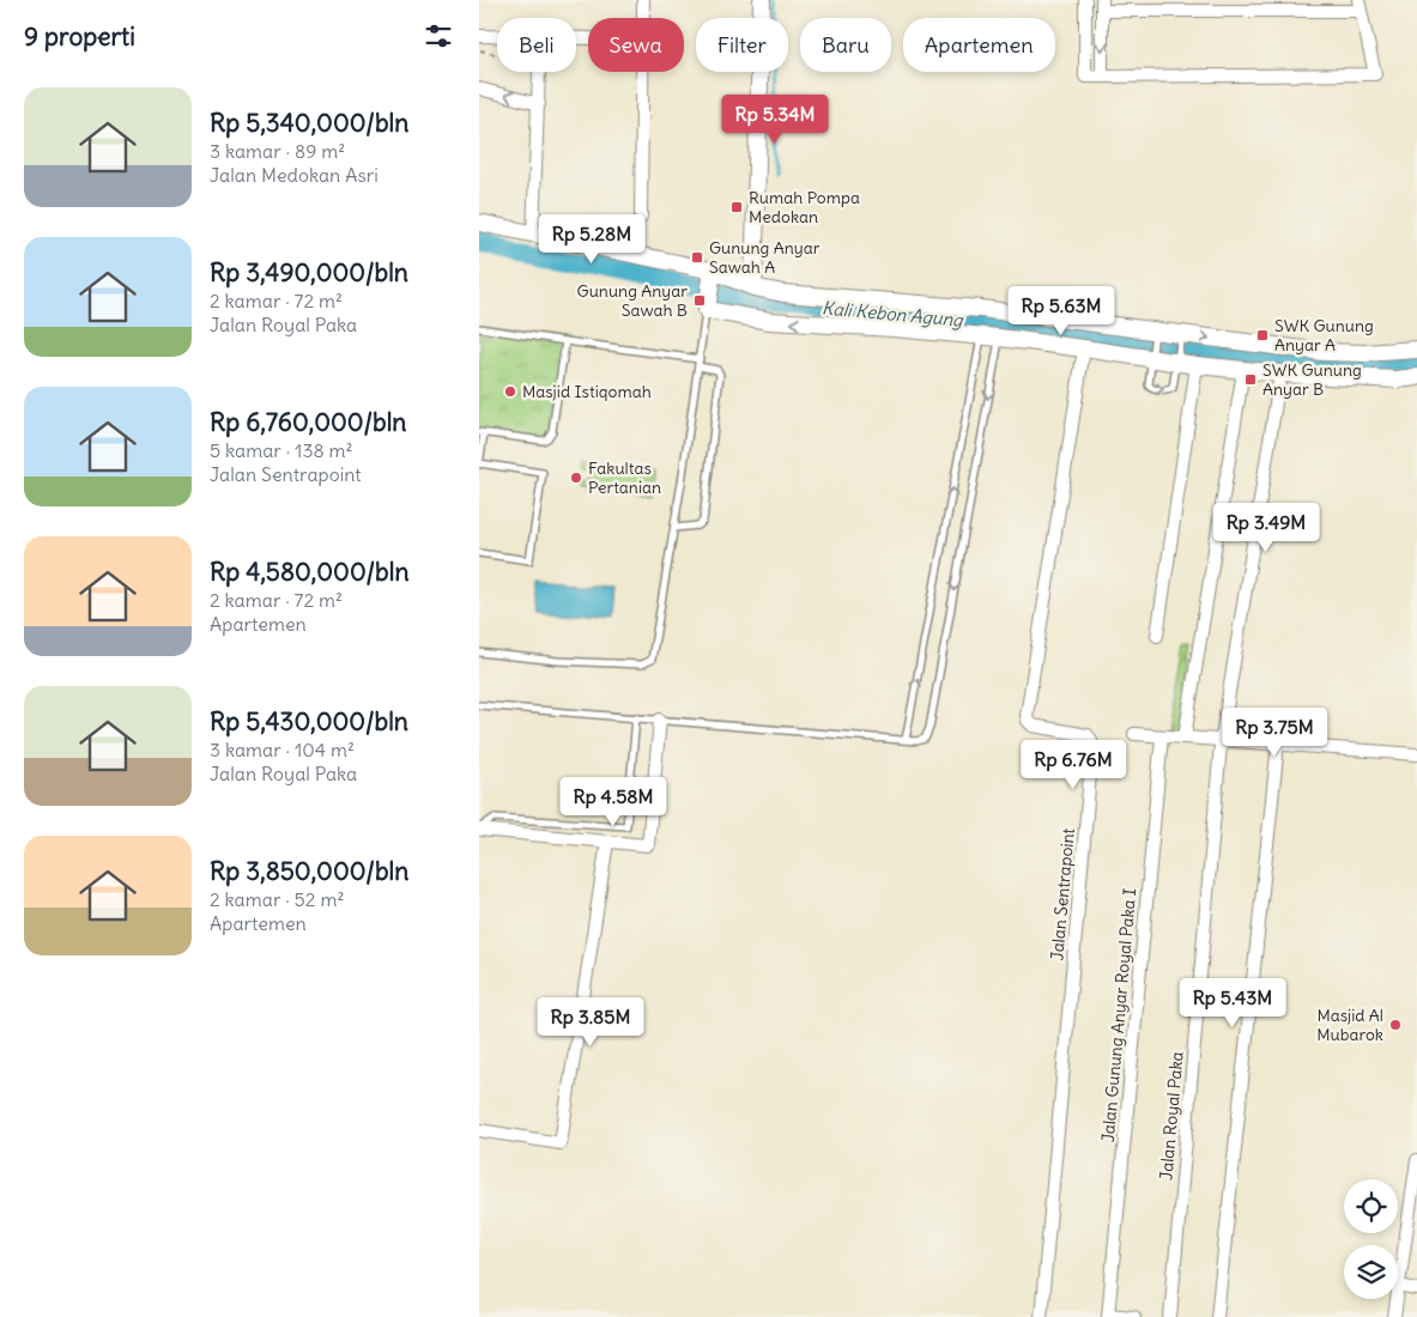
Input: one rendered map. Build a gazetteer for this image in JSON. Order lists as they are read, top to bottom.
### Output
{
  "streets": {
    "street": ["Jalan Sentrapoint", "Jalan Gunung Anyar Royal Paka I", "Jalan Royal Paka"]
  },
  "water": ["Kali Kebon Agung"],
  "places": {
    "transit": [
      "Rumah Pompa Medokan",
      "Gunung Anyar Sawah A",
      "Gunung Anyar Sawah B",
      "SWK Gunung Anyar A",
      "SWK Gunung Anyar B"
    ],
    "other": ["Masjid Istiqomah", "Fakultas Pertanian", "Masjid Al Mubarok"]
  },
  "page": {
    "heading": "9 properti",
    "chip": [
      "Beli",
      "Sewa",
      "Filter",
      "Baru",
      "Apartemen"
    ],
    "list": [
      {
        "name": "Rp 5,340,000/bln",
        "note": "3 kamar · 89 m² · Jalan Medokan Asri"
      },
      {
        "name": "Rp 3,490,000/bln",
        "note": "2 kamar · 72 m² · Jalan Royal Paka"
      },
      {
        "name": "Rp 6,760,000/bln",
        "note": "5 kamar · 138 m² · Jalan Sentrapoint"
      },
      {
        "name": "Rp 4,580,000/bln",
        "note": "2 kamar · 72 m² · Apartemen"
      },
      {
        "name": "Rp 5,430,000/bln",
        "note": "3 kamar · 104 m² · Jalan Royal Paka"
      },
      {
        "name": "Rp 3,850,000/bln",
        "note": "2 kamar · 52 m² · Apartemen"
      }
    ],
    "price": [
      "Rp 5.34M",
      "Rp 5.28M",
      "Rp 5.63M",
      "Rp 3.49M",
      "Rp 3.75M",
      "Rp 6.76M",
      "Rp 4.58M",
      "Rp 5.43M",
      "Rp 3.85M"
    ]
  }
}
